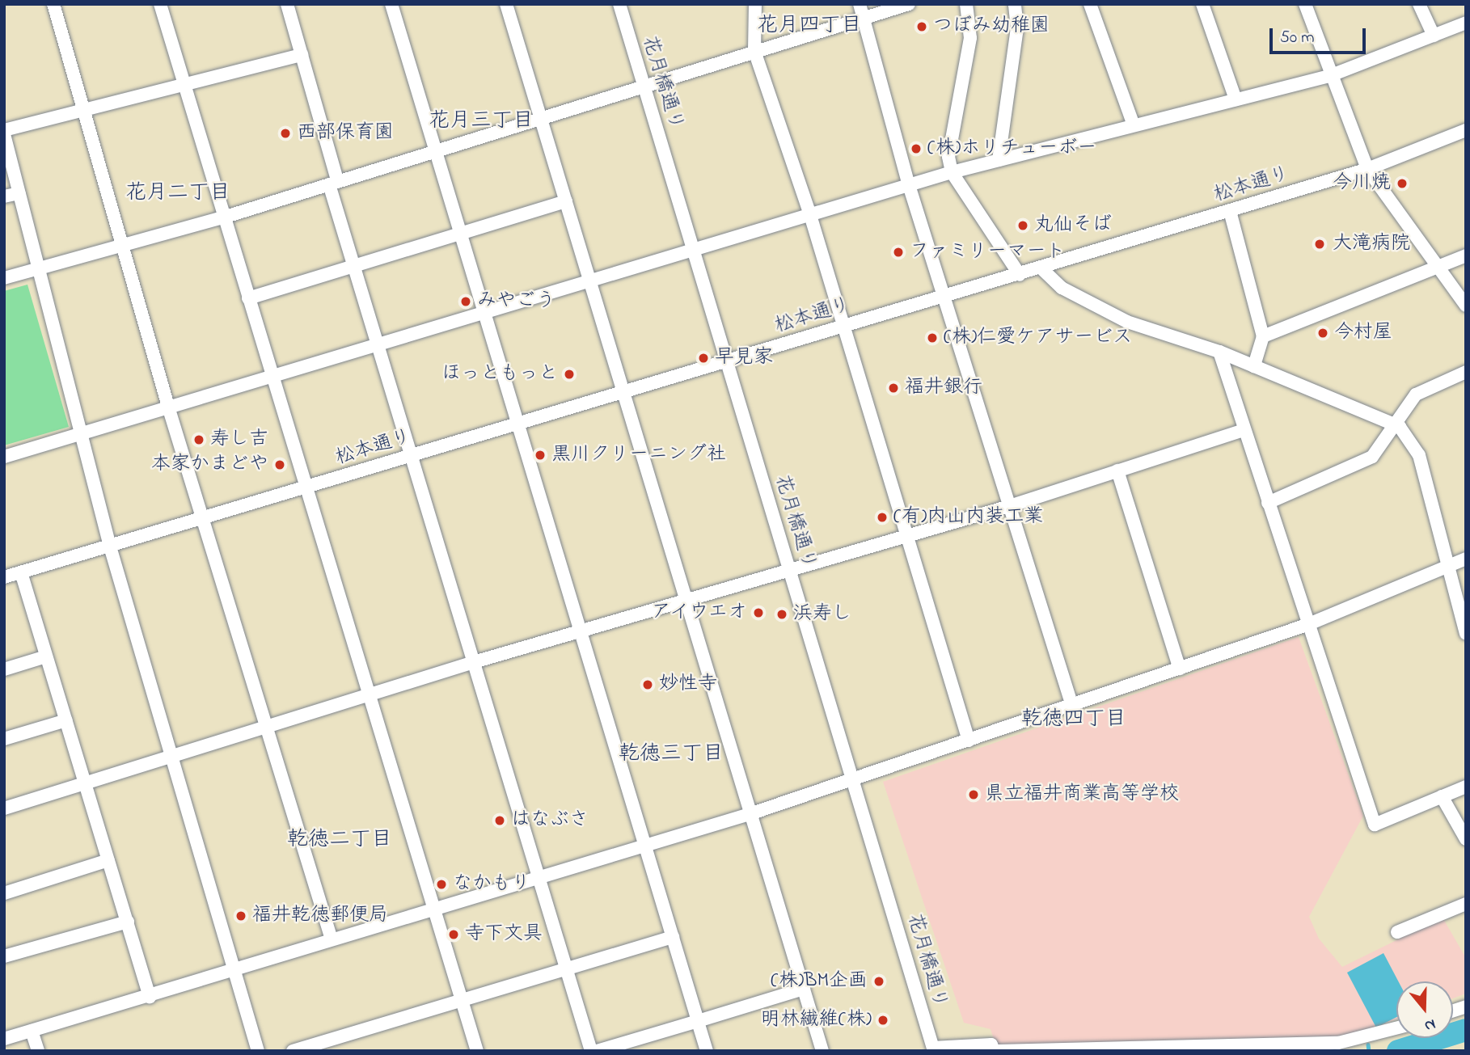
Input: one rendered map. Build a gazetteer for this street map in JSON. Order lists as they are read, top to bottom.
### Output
{
  "streets": {
    "street": ["花月橋通り", "松本通り"]
  },
  "crossings": [
    ["花月橋通り", "松本通り"]
  ],
  "districts": [
    "花月四丁目",
    "花月三丁目",
    "花月二丁目",
    "乾徳四丁目",
    "乾徳三丁目",
    "乾徳二丁目"
  ],
  "places": [
    "つぼみ幼稚園",
    "西部保育園",
    "(株)ホリチューボー",
    "今川焼",
    "丸仙そば",
    "大滝病院",
    "ファミリーマート",
    "みやごう",
    "今村屋",
    "(株)仁愛ケアサービス",
    "早見家",
    "ほっともっと",
    "福井銀行",
    "寿し吉",
    "黒川クリーニング社",
    "本家かまどや",
    "(有)内山内装工業",
    "アイウエオ",
    "浜寿し",
    "妙性寺",
    "県立福井商業高等学校",
    "はなぶさ",
    "なかもり",
    "福井乾徳郵便局",
    "寺下文具",
    "(株)BM企画",
    "明林繊維(株)"
  ],
  "scale_bar": "50 m",
  "north": "bottom"
}
